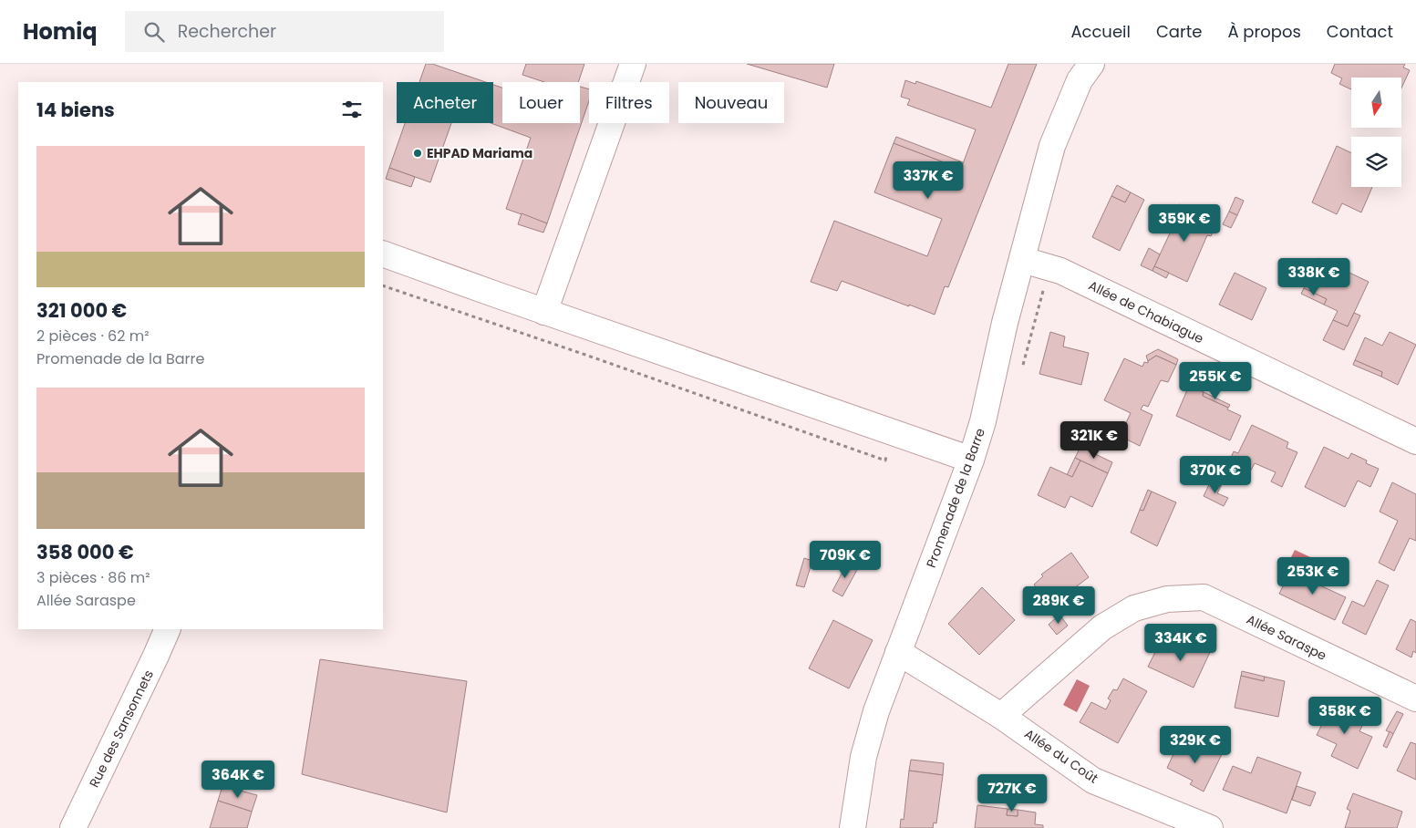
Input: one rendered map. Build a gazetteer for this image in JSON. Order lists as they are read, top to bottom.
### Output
{
  "streets": {
    "street": [
      "Allée de Chabiague",
      "Promenade de la Barre",
      "Allée Saraspe",
      "Rue des Sansonnets",
      "Allée du Coût"
    ]
  },
  "crossings": [
    ["Allée de Chabiague", "Promenade de la Barre"],
    ["Promenade de la Barre", "Allée du Coût"],
    ["Allée Saraspe", "Allée du Coût"]
  ],
  "places": ["EHPAD Mariama"],
  "north": "bottom",
  "page": {
    "header": "Homiq",
    "search": "Rechercher",
    "nav": [
      "Accueil",
      "Carte",
      "À propos",
      "Contact"
    ],
    "chip": [
      "Acheter",
      "Louer",
      "Filtres",
      "Nouveau"
    ],
    "heading": "14 biens",
    "list": [
      {
        "name": "321 000 €",
        "note": "2 pièces · 62 m² · Promenade de la Barre"
      },
      {
        "name": "358 000 €",
        "note": "3 pièces · 86 m² · Allée Saraspe"
      }
    ],
    "price": [
      "337K €",
      "359K €",
      "338K €",
      "255K €",
      "321K €",
      "370K €",
      "709K €",
      "253K €",
      "289K €",
      "334K €",
      "358K €",
      "329K €",
      "364K €",
      "727K €"
    ]
  }
}
